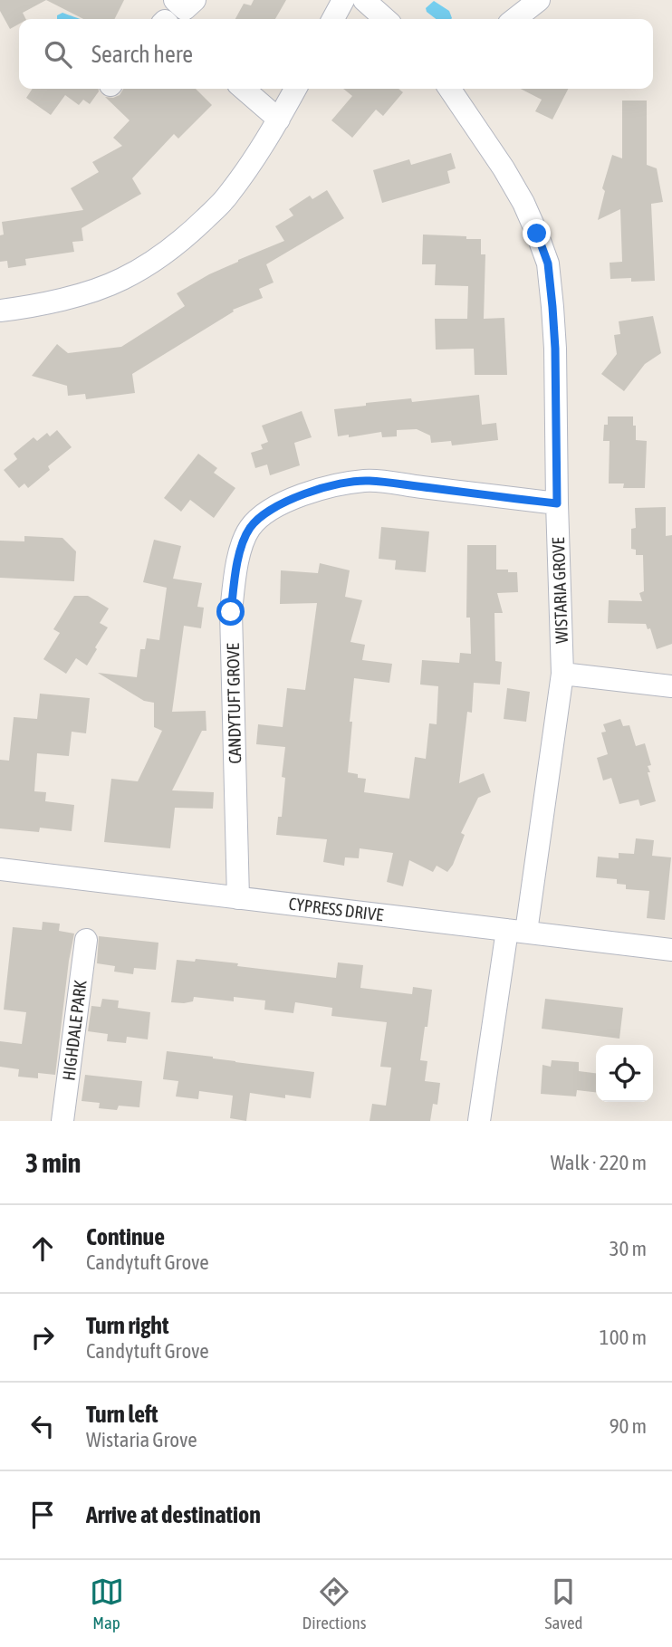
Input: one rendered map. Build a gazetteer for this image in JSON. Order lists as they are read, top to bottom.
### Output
{
  "streets": {
    "street": [
      "WISTARIA GROVE",
      "CANDYTUFT GROVE",
      "CYPRESS DRIVE",
      "HIGHDALE PARK"
    ]
  },
  "crossings": [
    ["WISTARIA GROVE", "CANDYTUFT GROVE"],
    ["WISTARIA GROVE", "CYPRESS DRIVE"],
    ["CANDYTUFT GROVE", "CYPRESS DRIVE"]
  ],
  "page": {
    "search": "Search here",
    "heading": ["3 min", "Walk · 220 m"],
    "list": [
      ["Continue", "Candytuft Grove", "30 m"],
      ["Turn right", "Candytuft Grove", "100 m"],
      ["Turn left", "Wistaria Grove", "90 m"],
      "Arrive at destination"
    ],
    "nav": ["Map", "Directions", "Saved"]
  }
}
